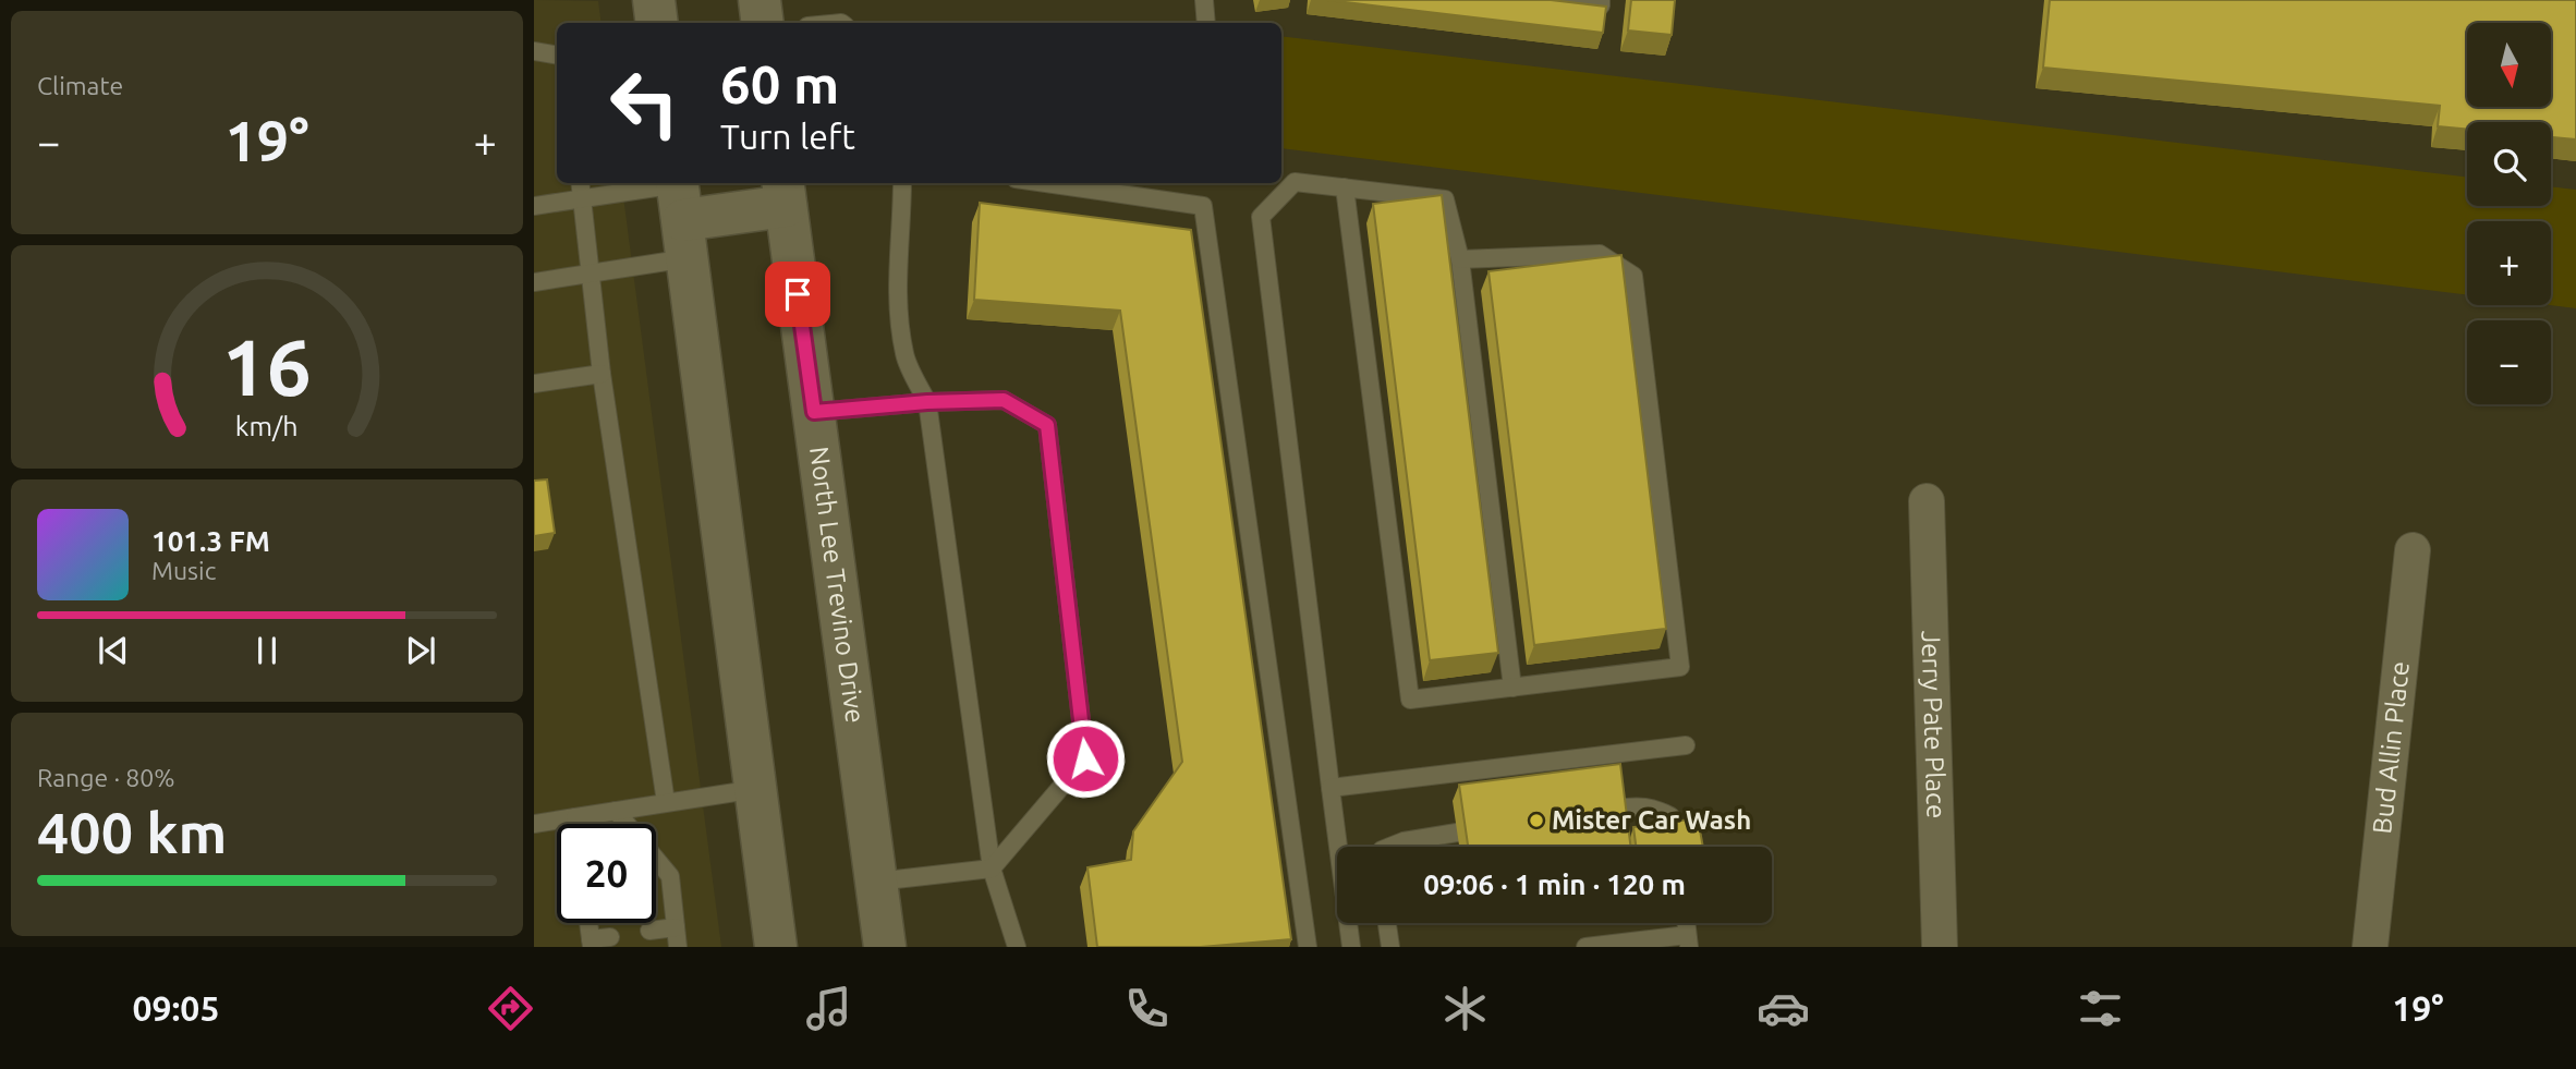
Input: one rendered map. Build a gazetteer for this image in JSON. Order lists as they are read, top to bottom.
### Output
{
  "streets": {
    "main road": ["North Lee Trevino Drive"],
    "street": ["Jerry Pate Place", "Bud Allin Place"]
  },
  "places": ["Mister Car Wash"],
  "north": "bottom",
  "page": {
    "tile": [
      "Climate",
      ["Range · 80%", "400 km"]
    ],
    "map_buttons": ["+", "−"],
    "turn": ["60 m", "Turn left"],
    "heat": ["−", "19°", "+"],
    "song": ["101.3 FM", "Music"],
    "limit": "20",
    "trip": "09:06 · 1 min · 120 m",
    "tabs": ["09:05", "19°"],
    "gauge": ["16", "km/h"]
  }
}
